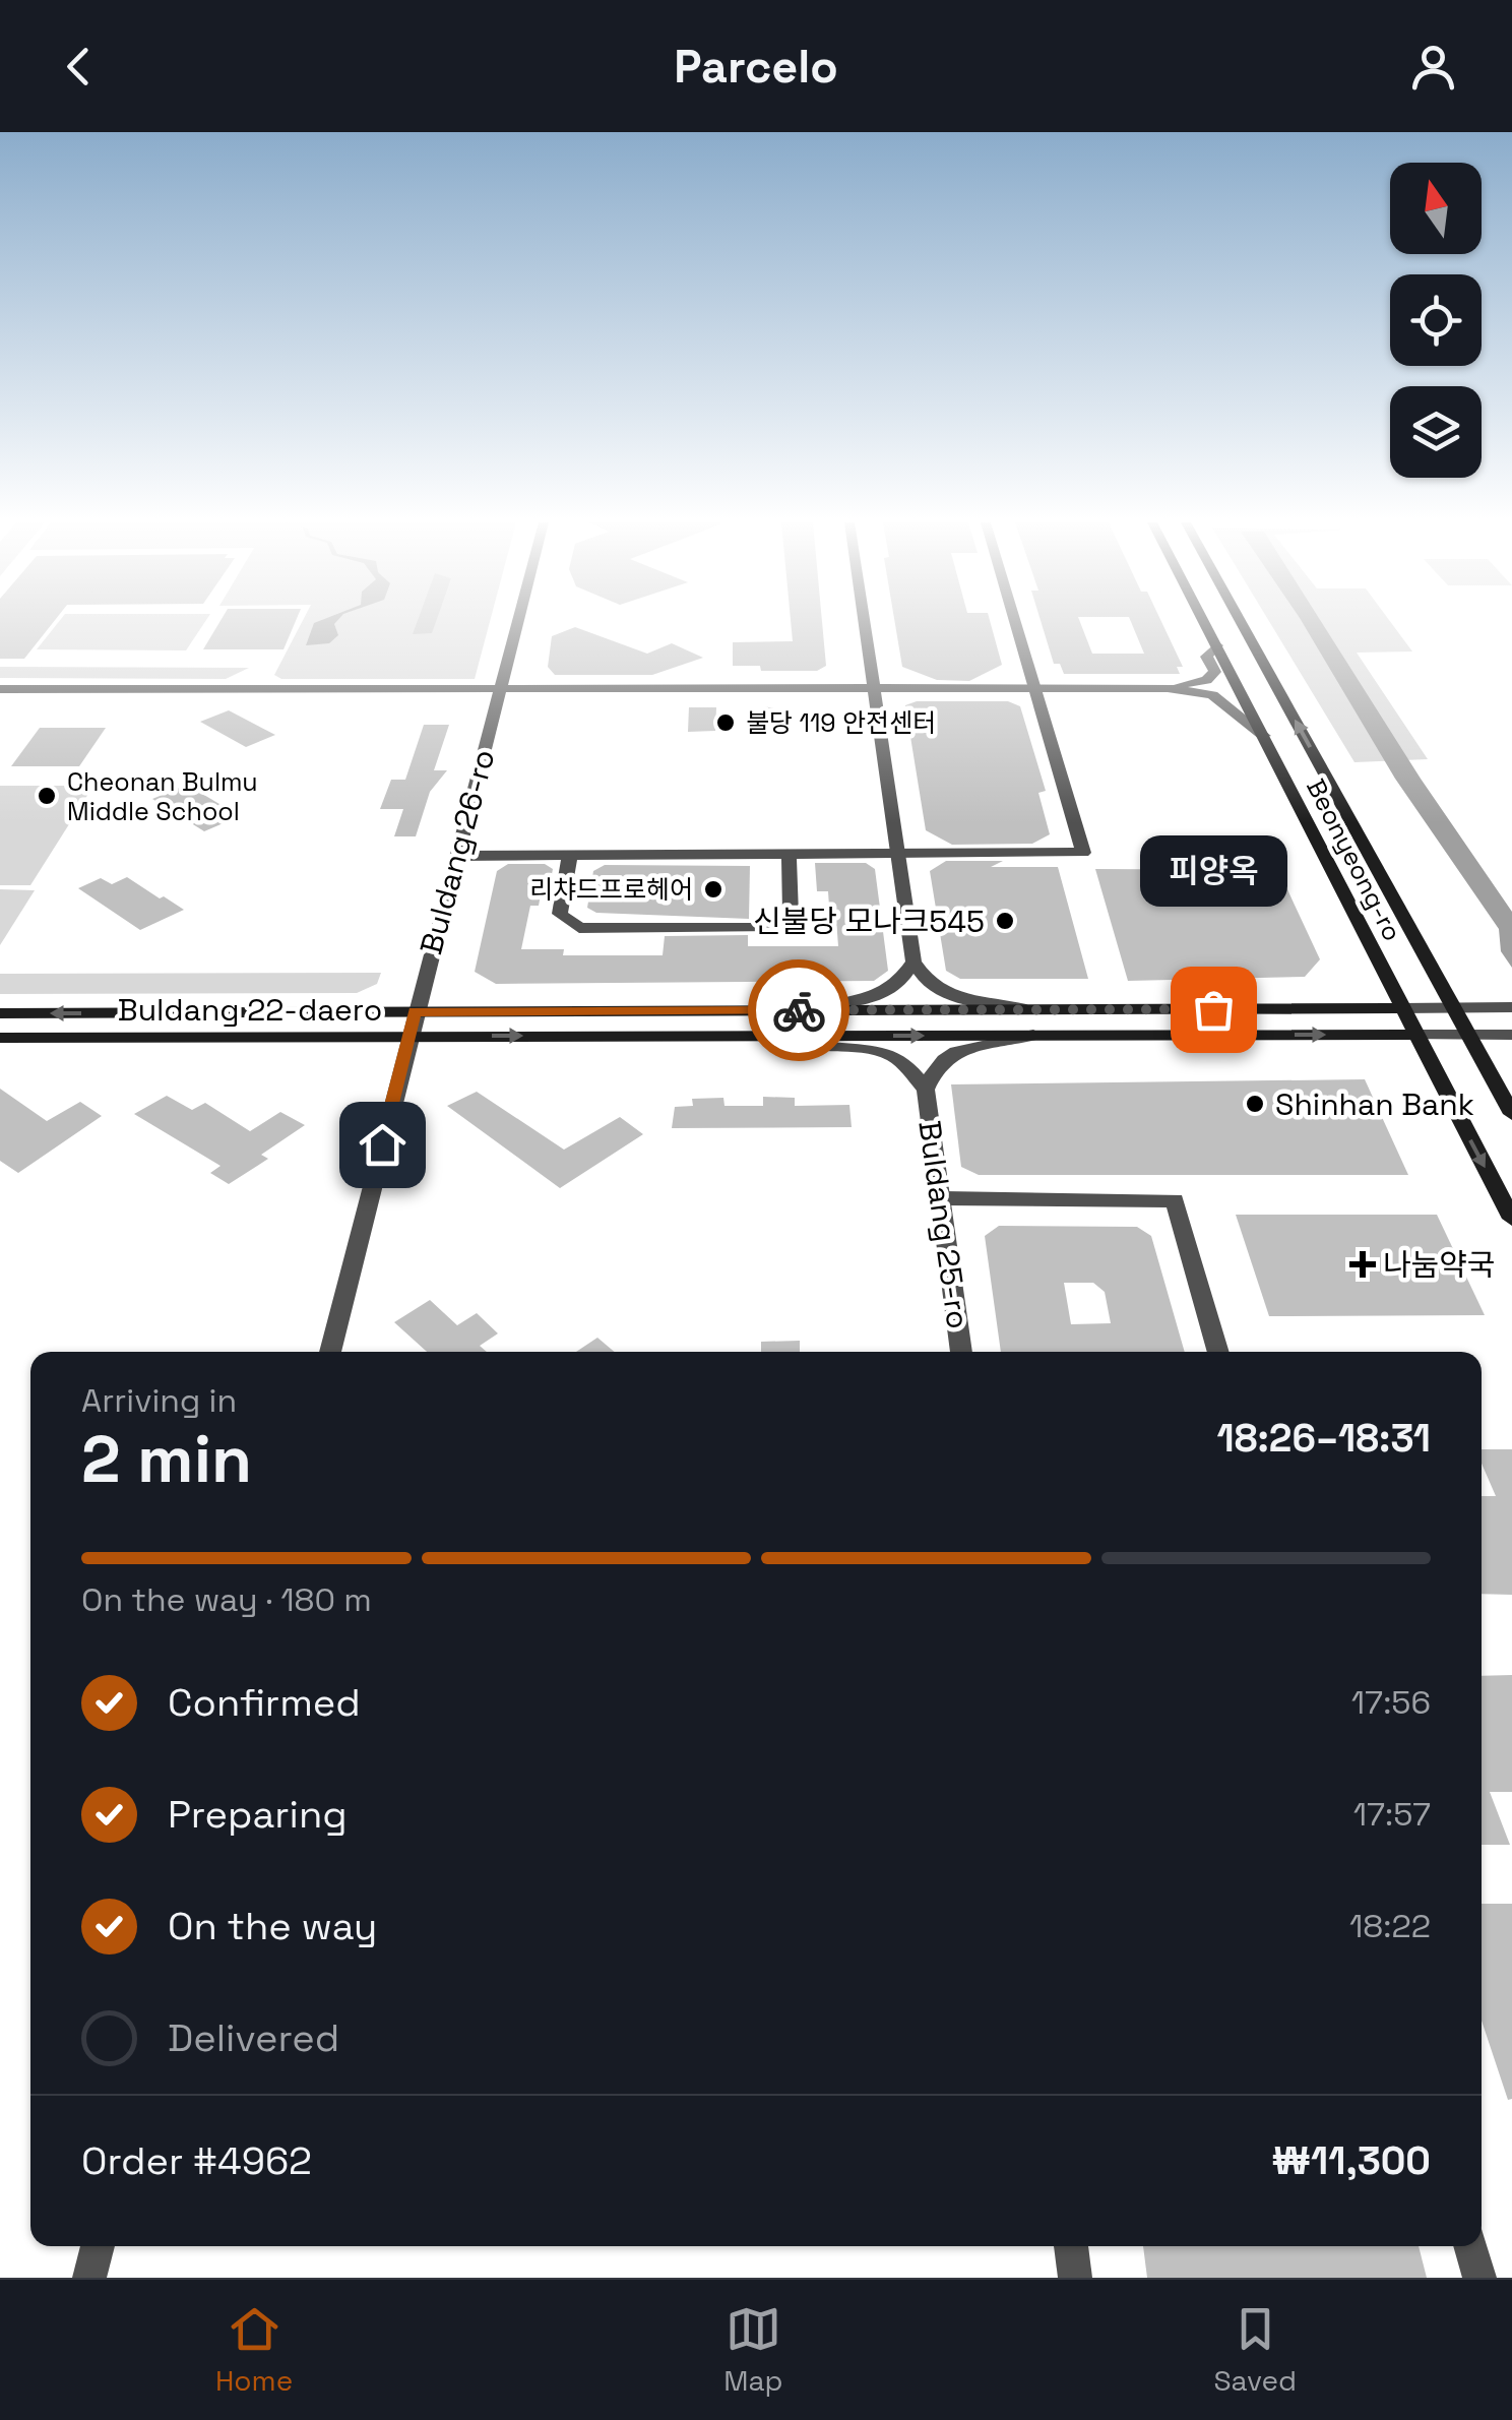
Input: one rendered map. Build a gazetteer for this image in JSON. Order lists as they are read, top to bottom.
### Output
{
  "streets": {
    "main road": ["Beonyeong-ro", "Buldang 22-daero"],
    "street": ["Buldang 26-ro", "Buldang 25-ro"]
  },
  "crossings": [
    ["Buldang 26-ro", "Buldang 22-daero"],
    ["Beonyeong-ro", "Buldang 22-daero"]
  ],
  "places": {
    "other": [
      "불당 119 안전센터",
      "Cheonan Bulmu Middle School",
      "리챠드프로헤어",
      "신불당 모나크545",
      "피양옥",
      "Shinhan Bank"
    ],
    "health": ["나눔약국"]
  },
  "north": "top",
  "page": {
    "header": "Parcelo",
    "bubble": "피양옥",
    "heading": ["2 min", "Arriving in", "18:26–18:31"],
    "panel": ["Order #4962", "₩11,300"],
    "bar": "On the way · 180 m",
    "list": [
      ["Confirmed", "17:56"],
      ["Preparing", "17:57"],
      ["On the way", "18:22"],
      "Delivered"
    ],
    "tabs": ["Home", "Map", "Saved"]
  }
}
